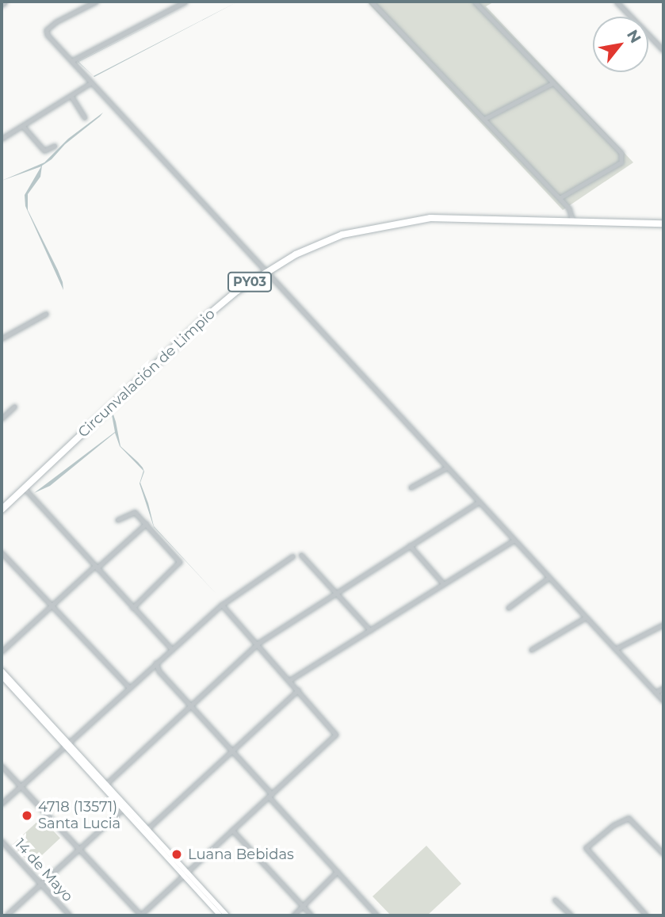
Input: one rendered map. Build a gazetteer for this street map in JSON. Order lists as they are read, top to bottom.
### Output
{
  "streets": {
    "highway": ["PY03", "Circunvalación de Limpio"],
    "street": ["14 de Mayo"]
  },
  "places": ["4718 (13571) Santa Lucia", "Luana Bebidas"],
  "north": "top right"
}
